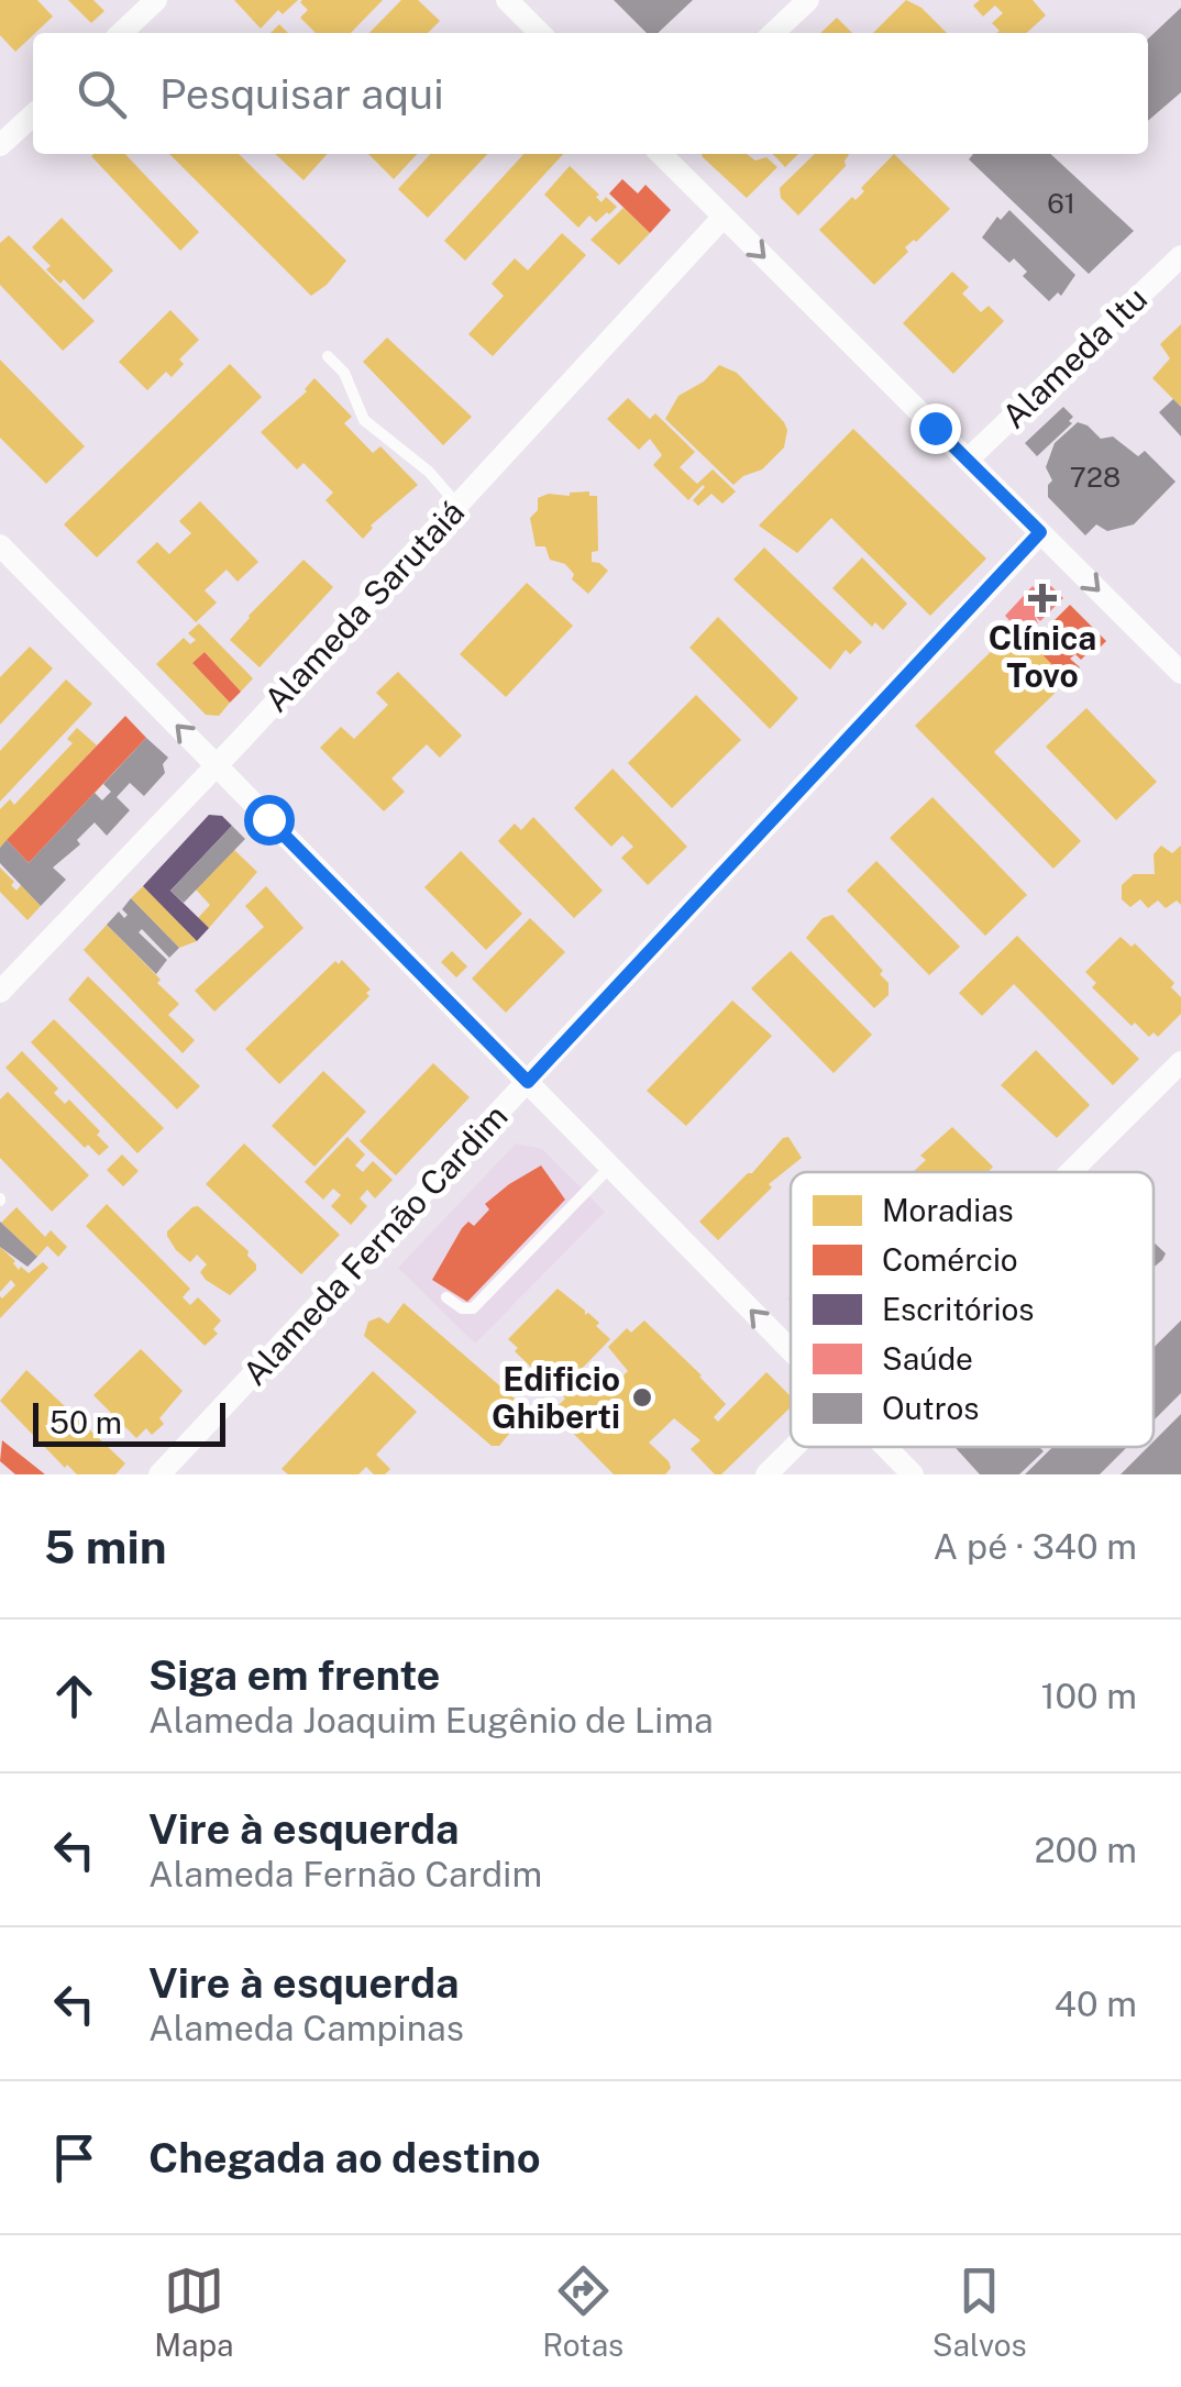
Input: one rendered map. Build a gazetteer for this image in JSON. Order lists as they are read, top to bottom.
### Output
{
  "streets": {
    "street": ["Alameda Itu", "Alameda Sarutaiá", "Alameda Fernão Cardim"]
  },
  "places": {
    "health": ["Clínica Tovo"],
    "other": ["Edificio Ghiberti"]
  },
  "house_numbers": ["61", "728"],
  "legend": [
    "Moradias",
    "Comércio",
    "Escritórios",
    "Saúde",
    "Outros"
  ],
  "scale_bar": "50 m",
  "page": {
    "search": "Pesquisar aqui",
    "scale": "50 m",
    "heading": ["5 min", "A pé · 340 m"],
    "list": [
      ["Siga em frente", "Alameda Joaquim Eugênio de Lima", "100 m"],
      ["Vire à esquerda", "Alameda Fernão Cardim", "200 m"],
      ["Vire à esquerda", "Alameda Campinas", "40 m"],
      "Chegada ao destino"
    ],
    "nav": ["Mapa", "Rotas", "Salvos"]
  }
}
